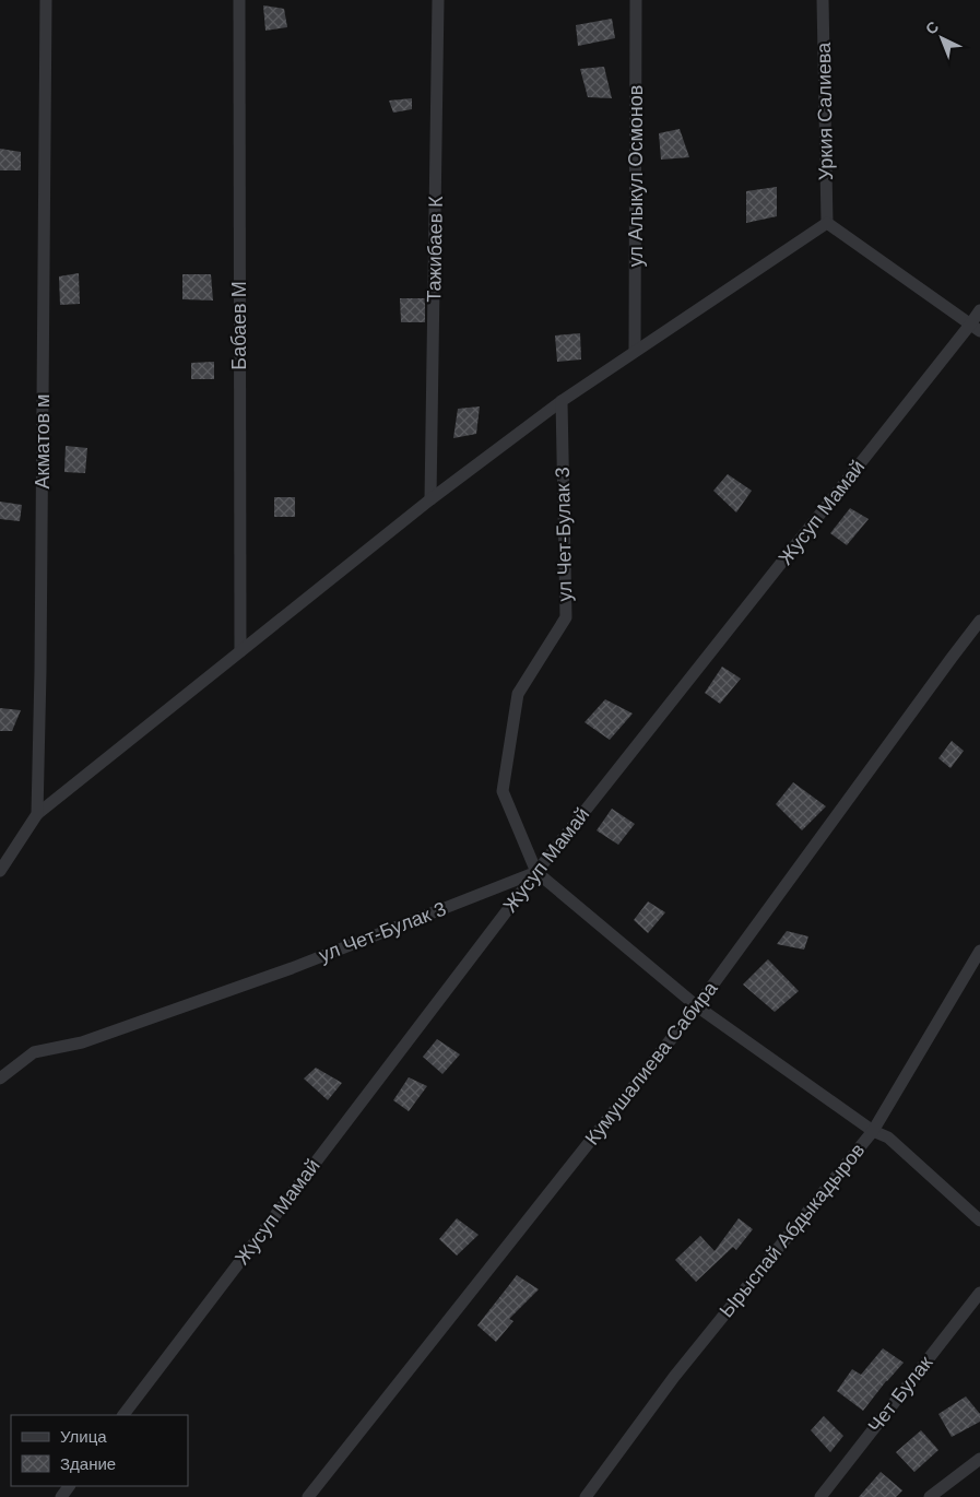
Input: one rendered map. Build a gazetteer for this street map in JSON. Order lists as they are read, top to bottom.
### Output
{
  "streets": {
    "street": [
      "Уркия Салиева",
      "ул Алыкул Осмонов",
      "Тажибаев К",
      "Бабаев М",
      "Акматов м",
      "Жусуп Мамай",
      "ул Чет-Булак 3",
      "Кумушалиева Сабира",
      "Ырыспай Абдыкадыров",
      "Чет Булак"
    ]
  },
  "crossings": [
    ["Жусуп Мамай", "ул Чет-Булак 3"]
  ],
  "legend": ["Улица", "Здание"],
  "north": "top left"
}
